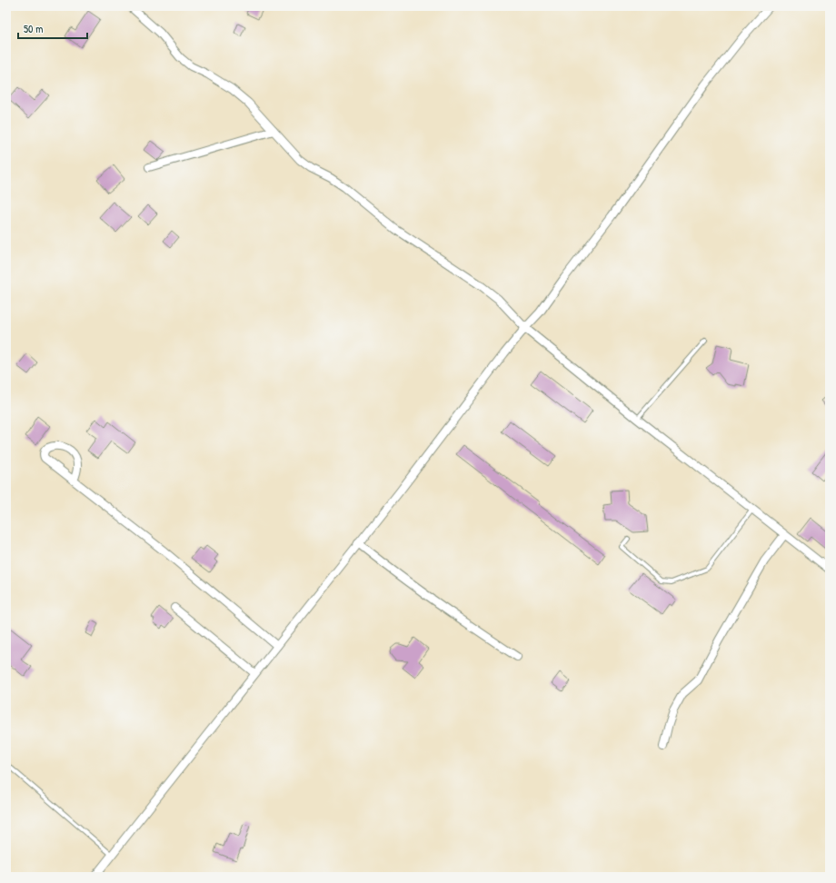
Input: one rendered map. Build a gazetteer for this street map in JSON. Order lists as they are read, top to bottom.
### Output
{
  "scale_bar": "50 m"
}
